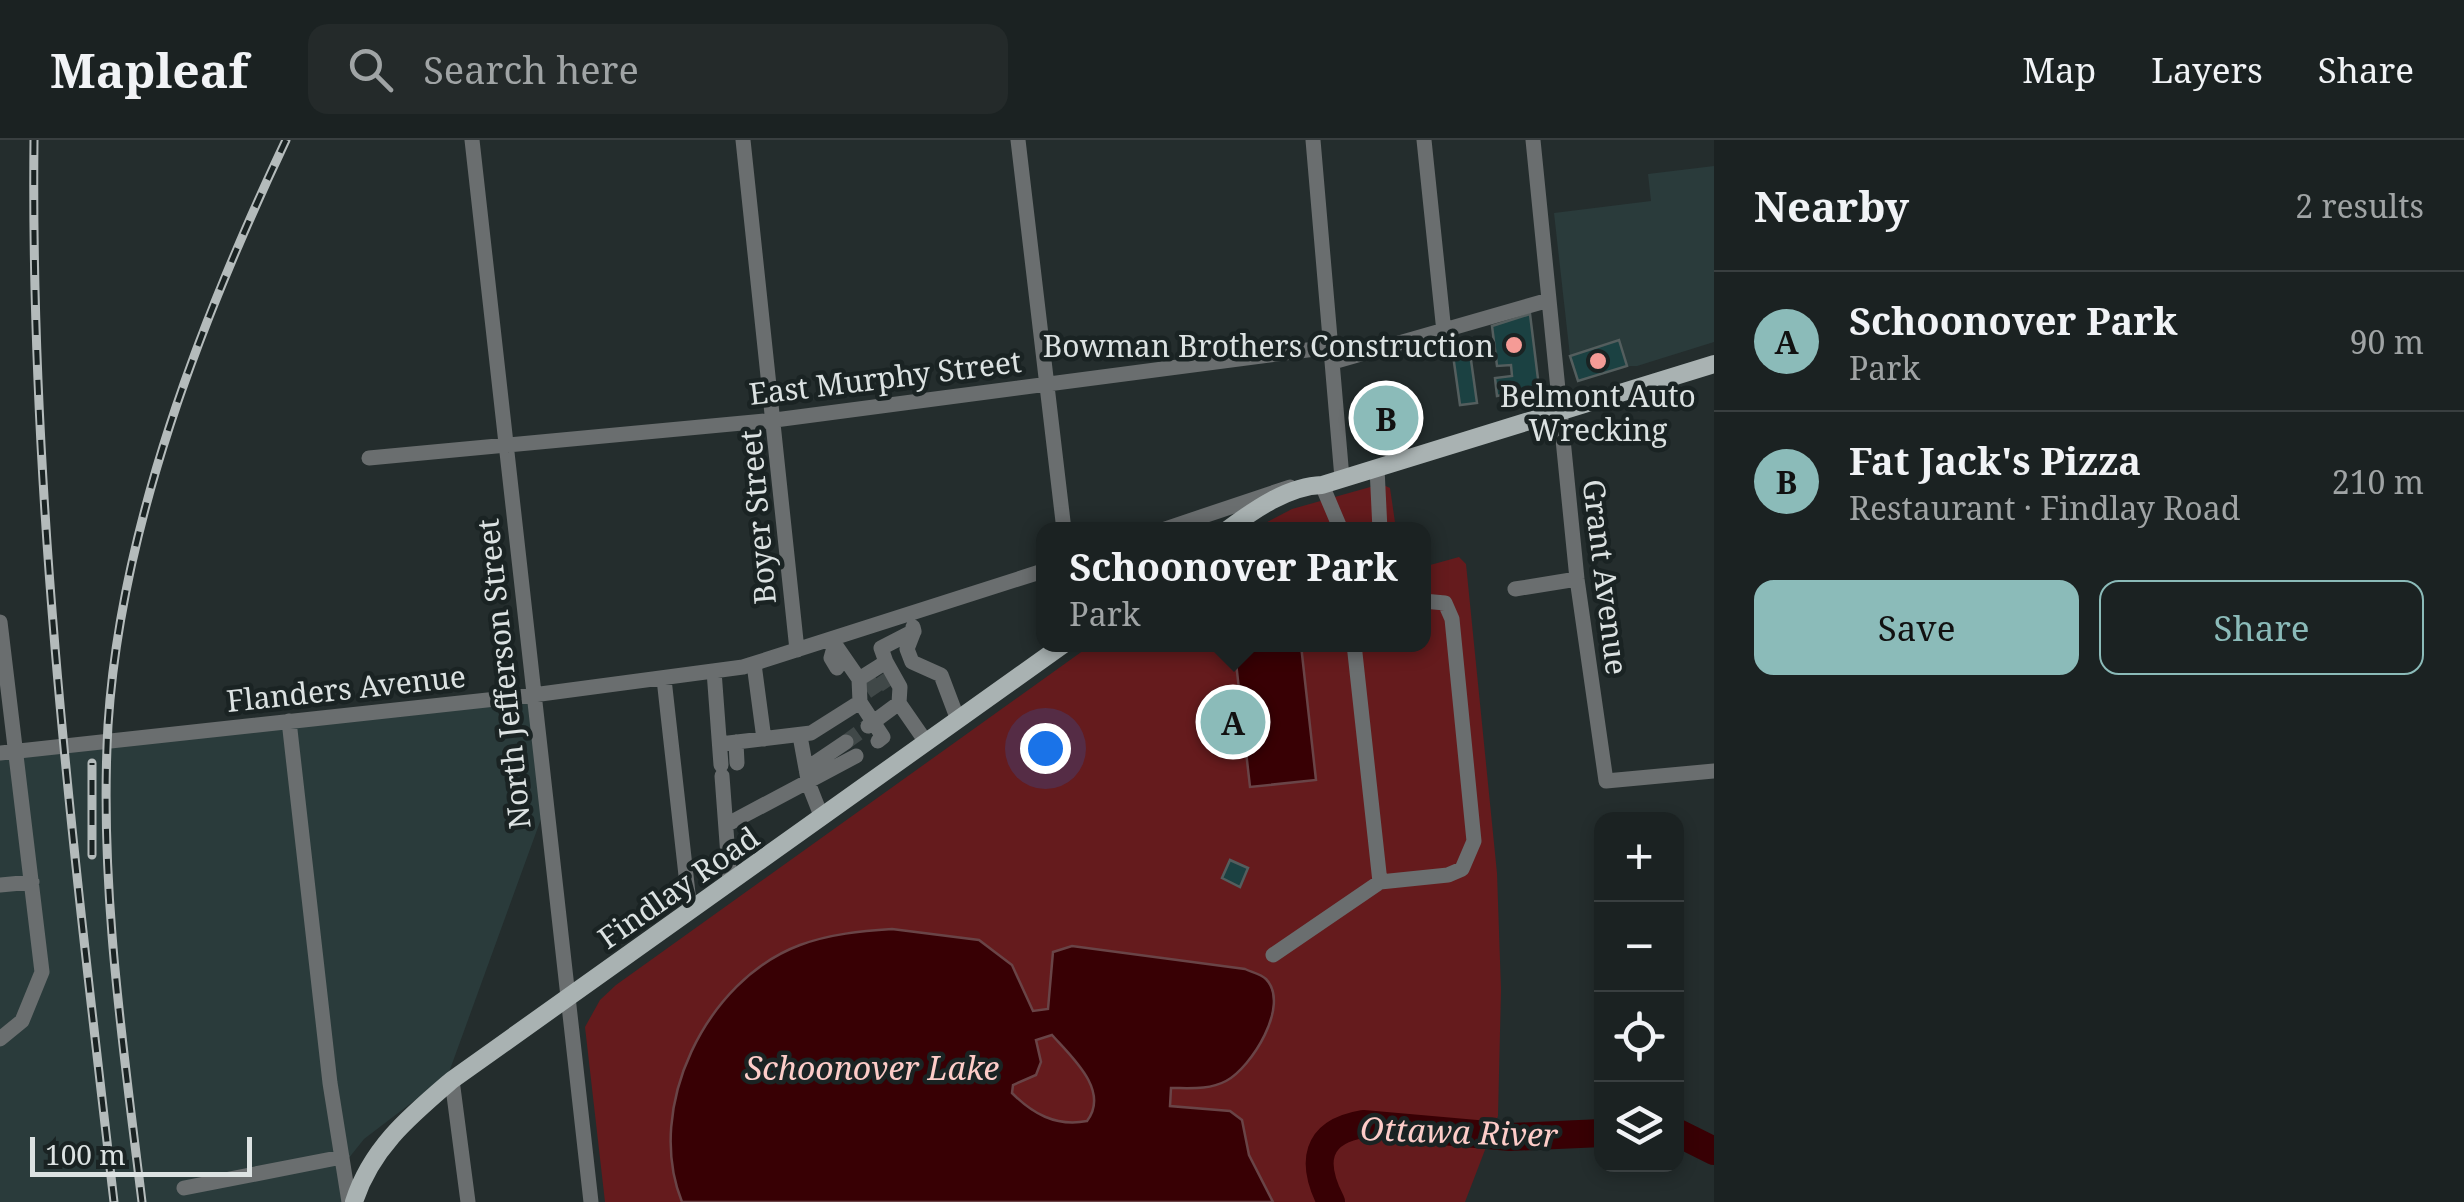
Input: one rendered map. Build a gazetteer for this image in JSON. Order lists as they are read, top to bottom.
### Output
{
  "streets": {
    "main road": ["Findlay Road"],
    "street": [
      "East Murphy Street",
      "Boyer Street",
      "Grant Avenue",
      "North Jefferson Street",
      "Flanders Avenue"
    ]
  },
  "crossings": [
    ["East Murphy Street", "Boyer Street"],
    ["East Murphy Street", "Grant Avenue"],
    ["East Murphy Street", "North Jefferson Street"],
    ["Boyer Street", "Flanders Avenue"],
    ["North Jefferson Street", "Flanders Avenue"],
    ["North Jefferson Street", "Findlay Road"]
  ],
  "water": ["Schoonover Lake", "Ottawa River"],
  "places": ["Bowman Brothers Construction", "Belmont Auto Wrecking"],
  "scale_bar": "100 m",
  "page": {
    "header": "Mapleaf",
    "search": "Search here",
    "nav": ["Map", "Layers", "Share"],
    "heading": ["Nearby", "2 results"],
    "list": [
      {
        "mark": "A",
        "name": "Schoonover Park",
        "note": "Park",
        "value": "90 m"
      },
      {
        "mark": "B",
        "name": "Fat Jack's Pizza",
        "note": "Restaurant · Findlay Road",
        "value": "210 m"
      }
    ],
    "pins": ["B", "A"],
    "popup": ["Schoonover Park", "Park"],
    "buttons": ["Save", "Share"],
    "map_buttons": ["+", "−"],
    "scale": "100 m"
  }
}
